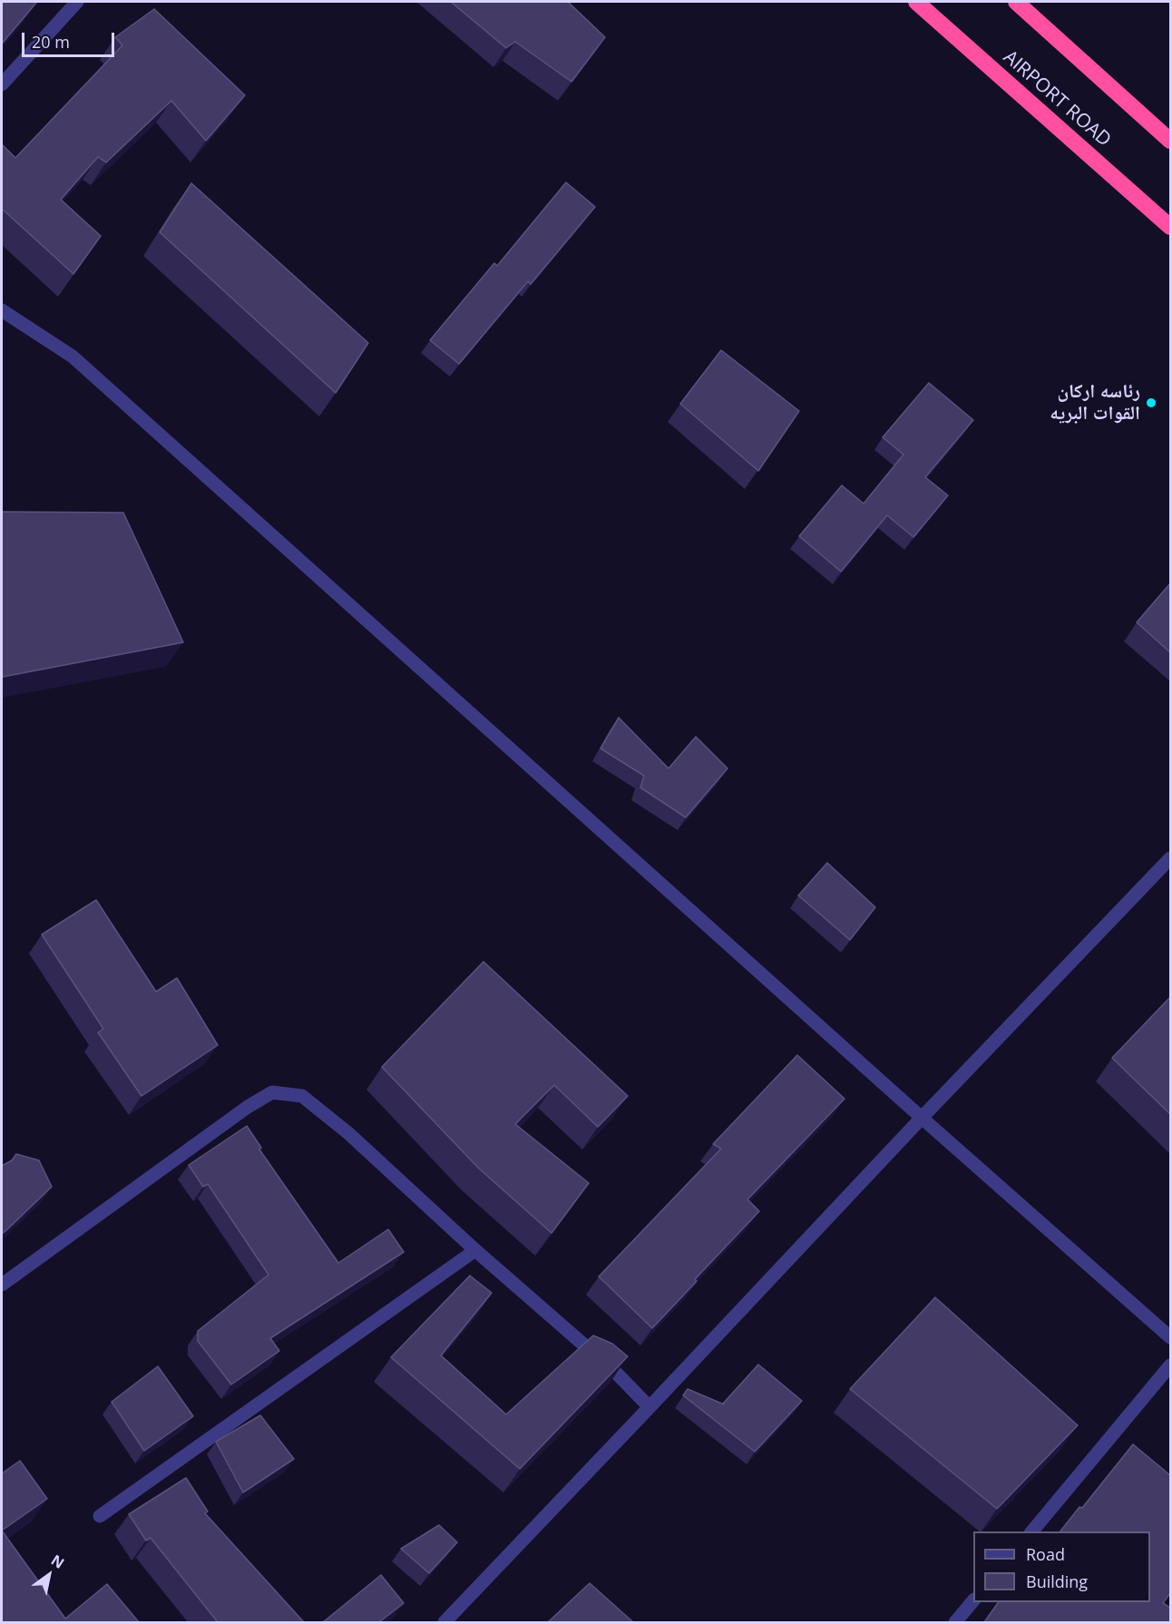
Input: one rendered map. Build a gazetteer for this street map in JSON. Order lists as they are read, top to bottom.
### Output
{
  "streets": {
    "highway": ["AIRPORT ROAD"]
  },
  "places": ["رئاسه اركان القوات البريه"],
  "legend": ["Road", "Building"],
  "scale_bar": "20 m",
  "north": "top right"
}
